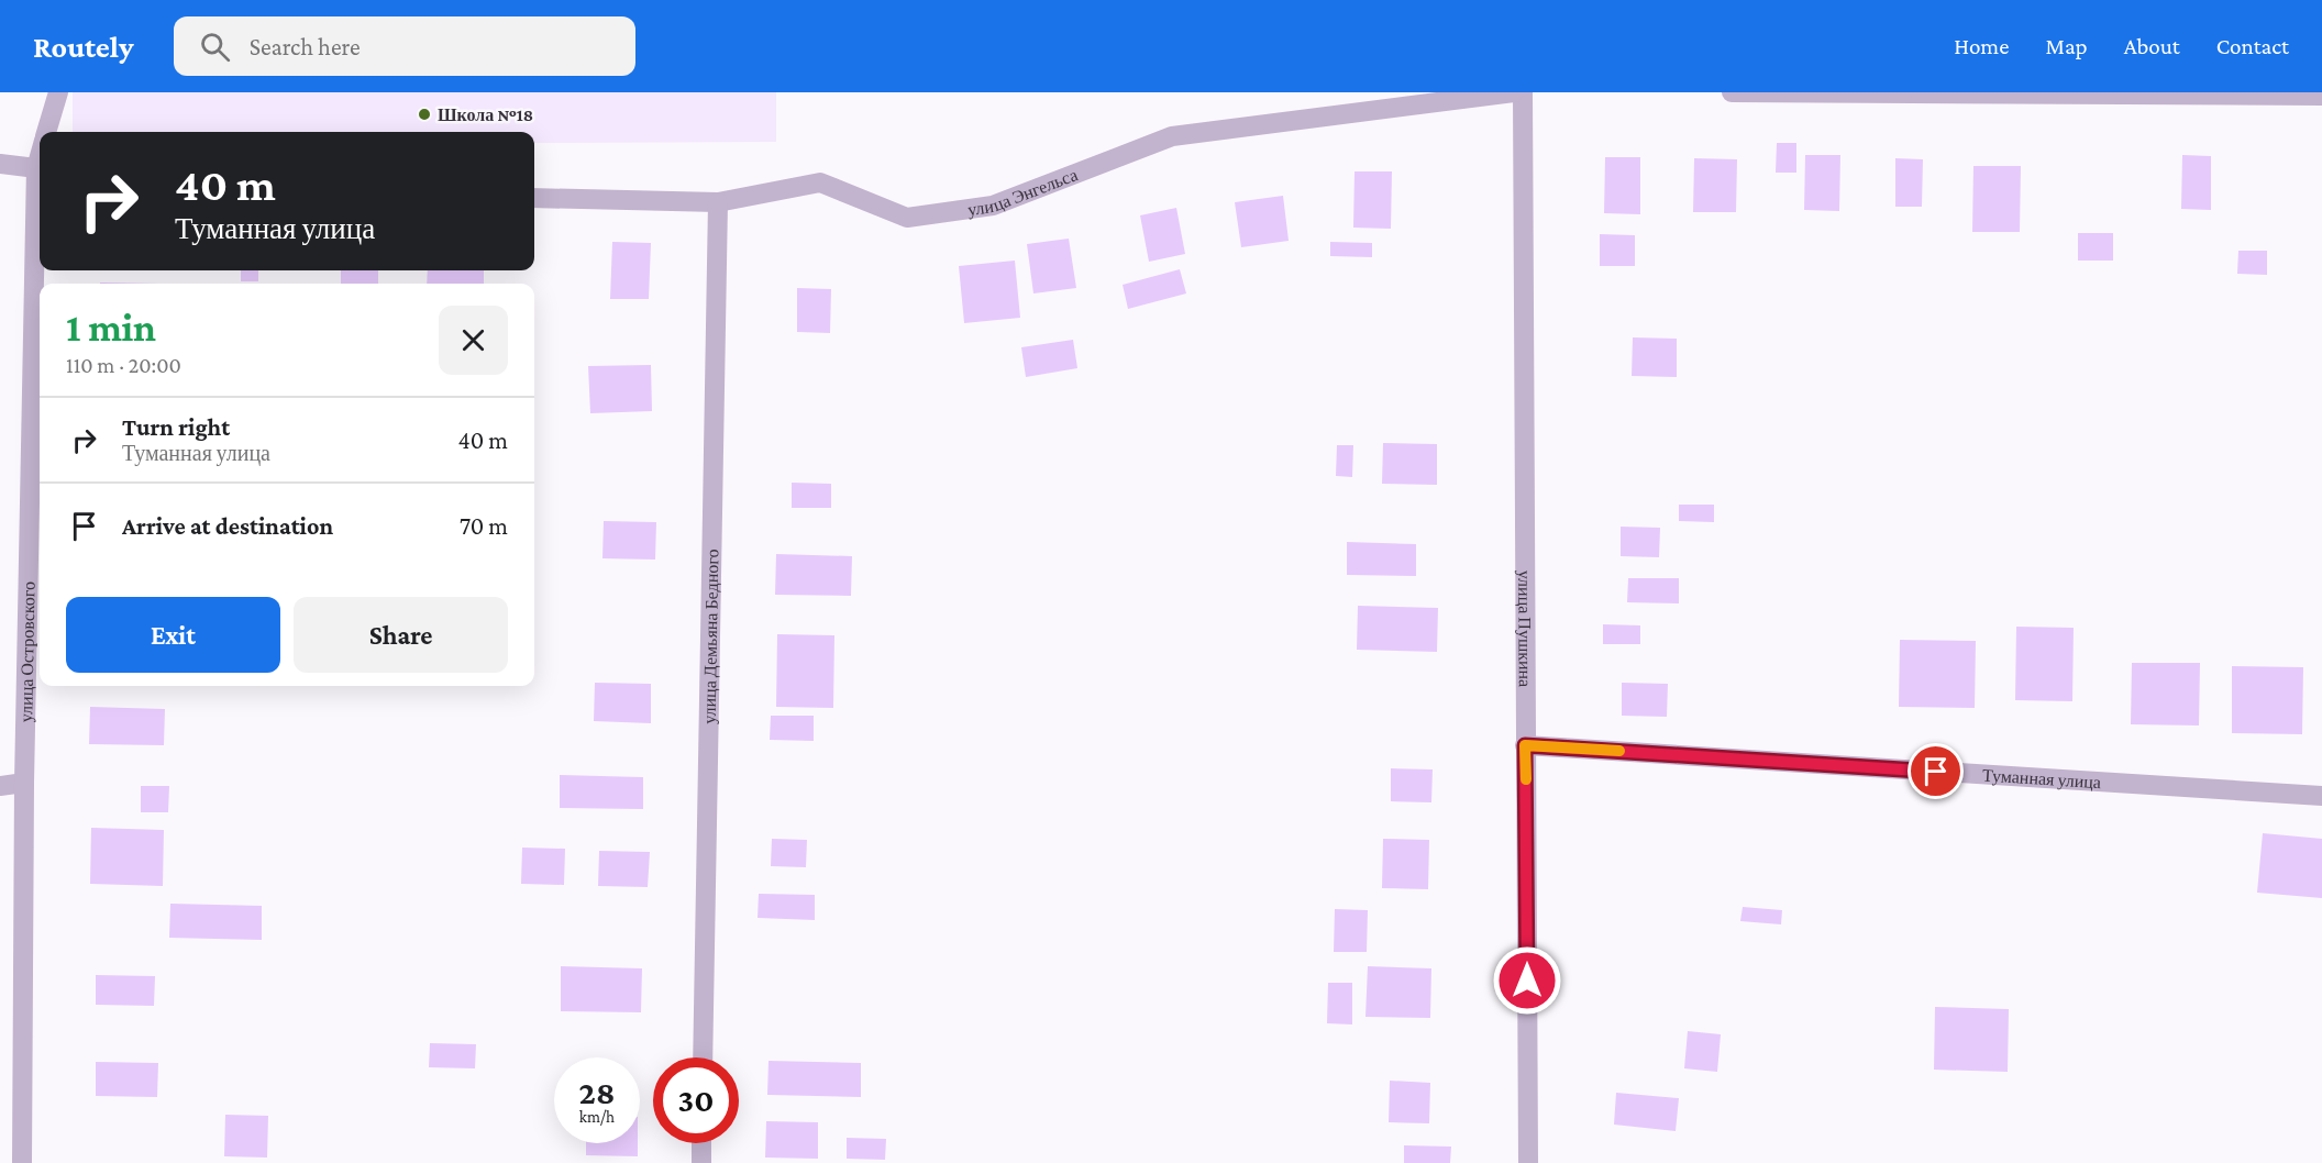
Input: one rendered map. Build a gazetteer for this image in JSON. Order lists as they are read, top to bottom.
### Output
{
  "streets": {
    "street": [
      "улица Энгельса",
      "улица Пушкина",
      "улица Демьяна Бедного",
      "улица Островского",
      "Туманная улица"
    ]
  },
  "crossings": [
    ["улица Энгельса", "улица Демьяна Бедного"],
    ["улица Пушкина", "Туманная улица"]
  ],
  "places": ["Школа №18"],
  "page": {
    "header": "Routely",
    "search": "Search here",
    "nav": [
      "Home",
      "Map",
      "About",
      "Contact"
    ],
    "turn": ["40 m", "Туманная улица"],
    "heading": ["1 min", "110 m · 20:00"],
    "list": [
      {
        "name": "Turn right",
        "note": "Туманная улица",
        "value": "40 m"
      },
      {
        "name": "Arrive at destination",
        "value": "70 m"
      }
    ],
    "buttons": ["Exit", "Share"],
    "speed": "28 km/h",
    "limit": "30"
  }
}
